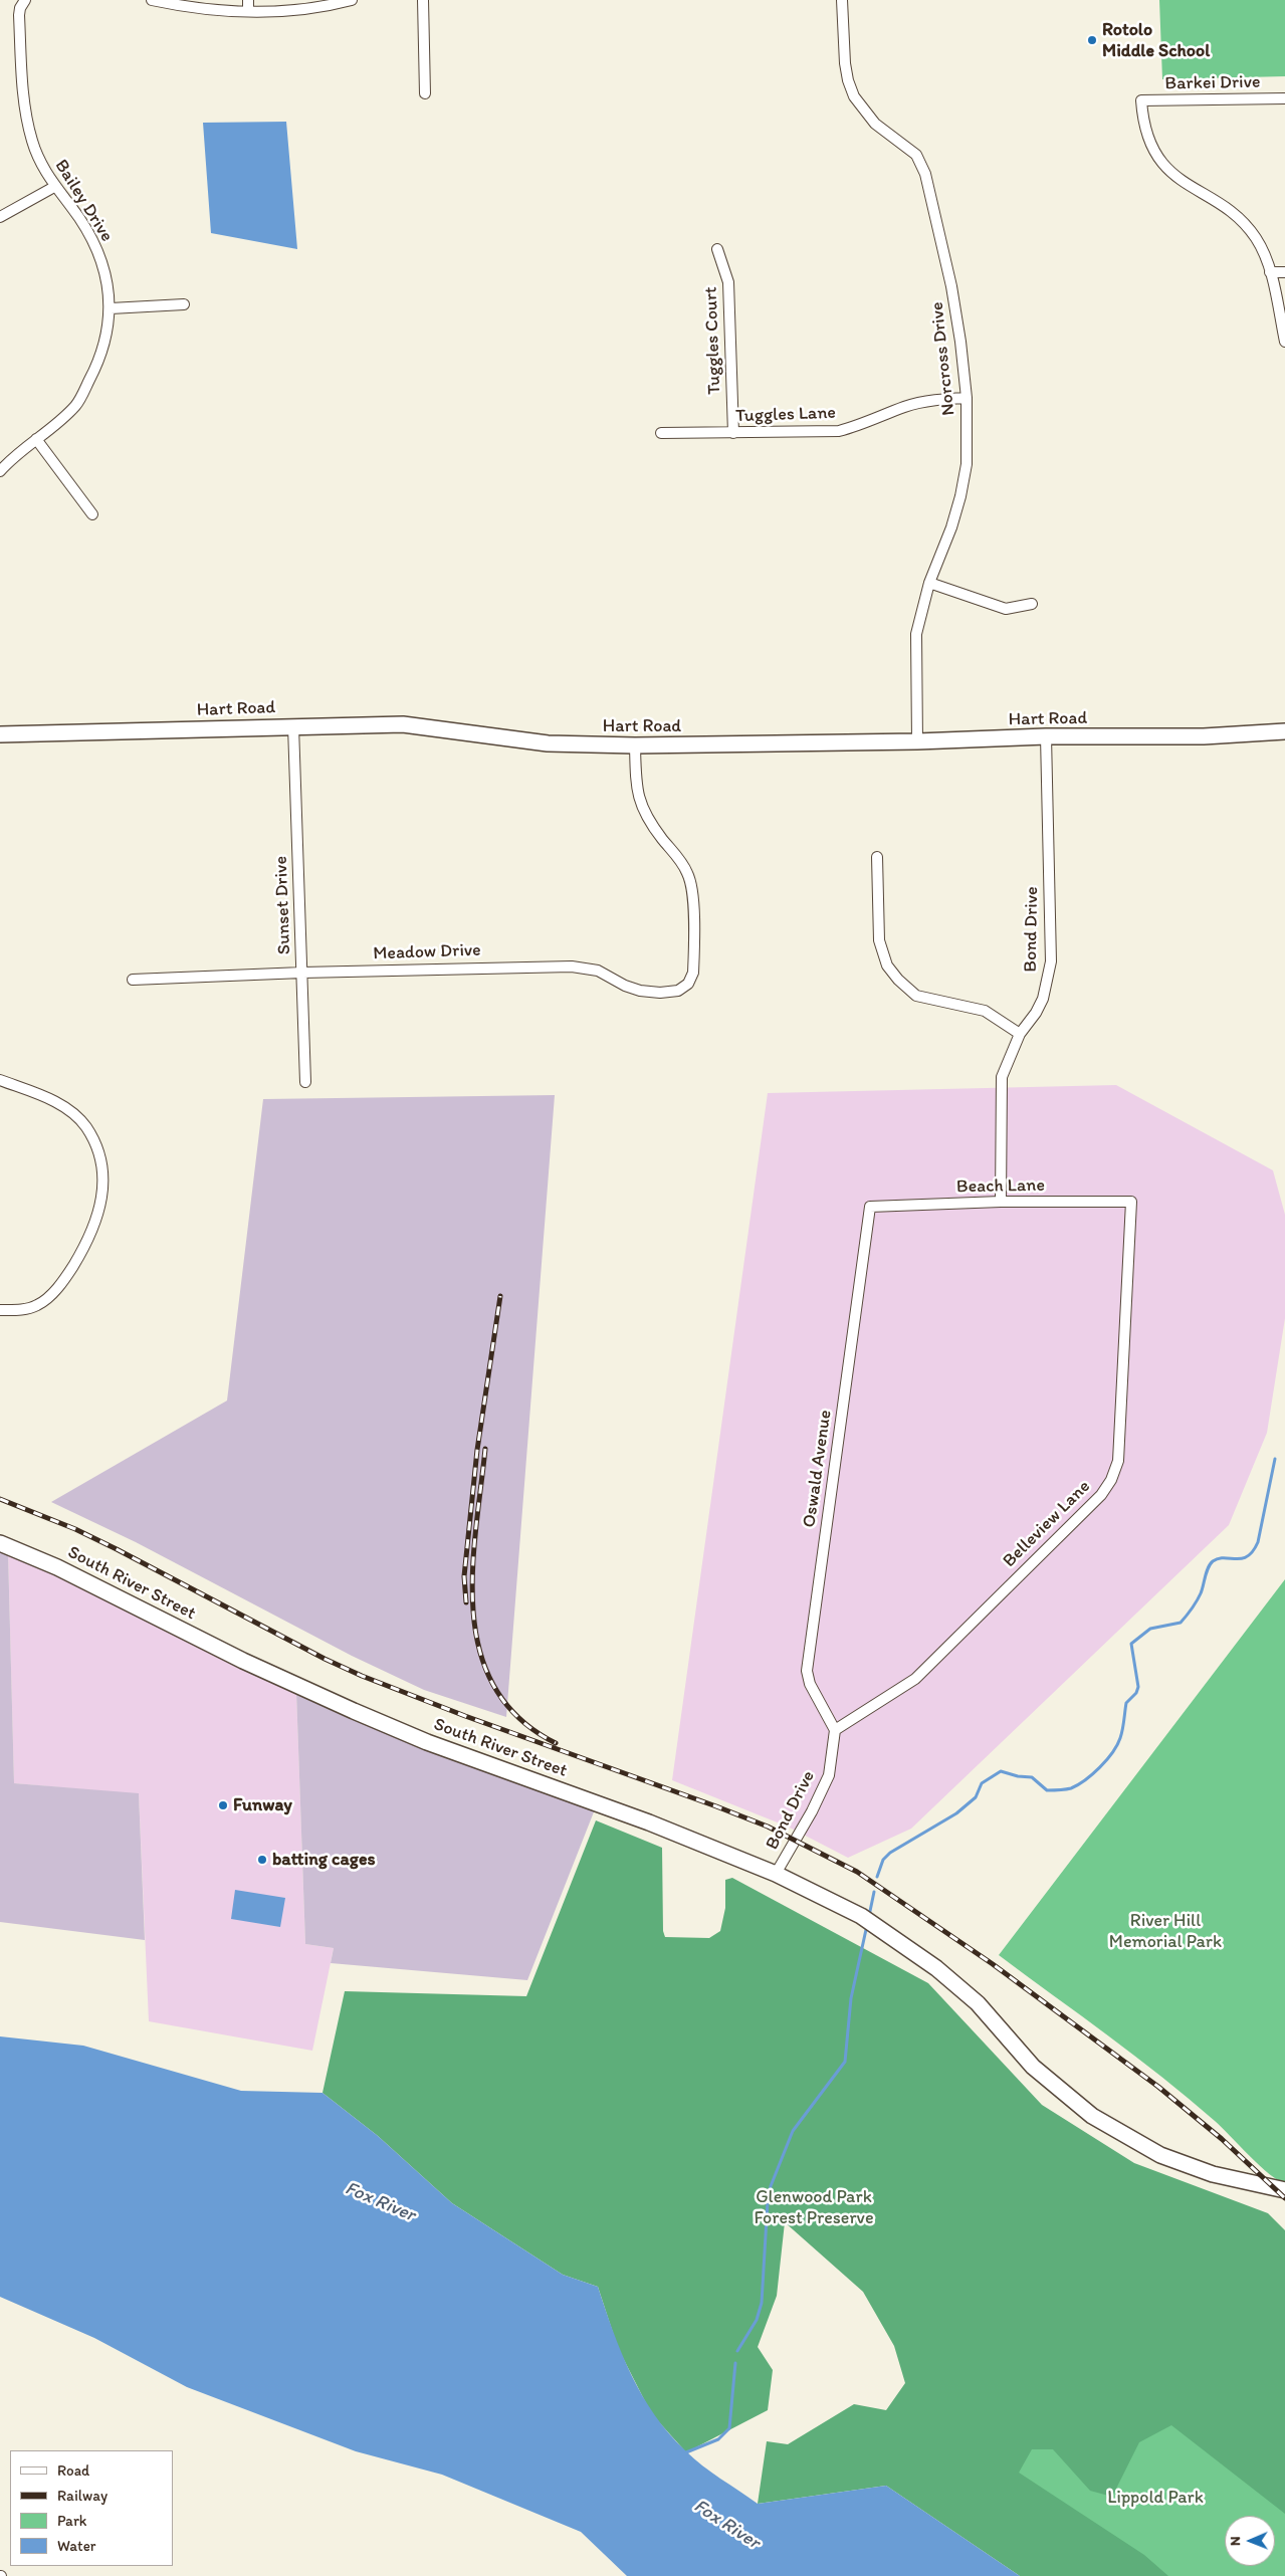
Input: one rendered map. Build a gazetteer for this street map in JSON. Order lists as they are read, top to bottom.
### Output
{
  "streets": {
    "main road": ["Hart Road", "South River Street"],
    "street": [
      "Barkei Drive",
      "Bailey Drive",
      "Tuggles Court",
      "Norcross Drive",
      "Tuggles Lane",
      "Sunset Drive",
      "Bond Drive",
      "Meadow Drive",
      "Beach Lane",
      "Oswald Avenue",
      "Belleview Lane"
    ]
  },
  "crossings": [
    ["Tuggles Court", "Tuggles Lane"],
    ["Norcross Drive", "Tuggles Lane"],
    ["Norcross Drive", "Hart Road"],
    ["Hart Road", "Sunset Drive"],
    ["Hart Road", "Bond Drive"],
    ["Hart Road", "Meadow Drive"],
    ["Sunset Drive", "Meadow Drive"],
    ["Bond Drive", "Beach Lane"],
    ["Bond Drive", "Oswald Avenue"],
    ["Bond Drive", "Belleview Lane"],
    ["Bond Drive", "South River Street"],
    ["Beach Lane", "Oswald Avenue"],
    ["Beach Lane", "Belleview Lane"],
    ["Oswald Avenue", "Belleview Lane"]
  ],
  "water": ["Fox River"],
  "parks": ["River Hill Memorial Park", "Glenwood Park Forest Preserve", "Lippold Park"],
  "places": ["Rotolo Middle School", "Funway", "batting cages"],
  "legend": [
    "Road",
    "Railway",
    "Park",
    "Water"
  ],
  "north": "left"
}
